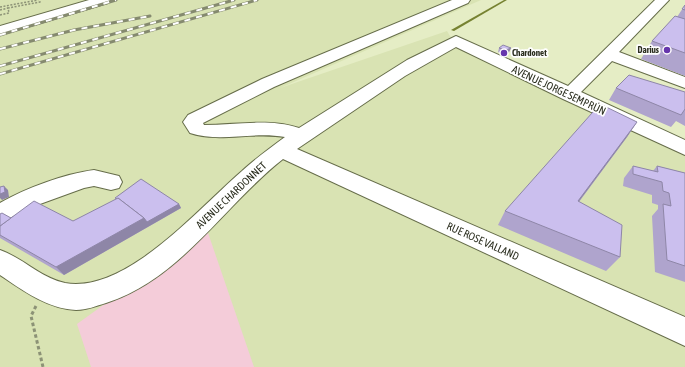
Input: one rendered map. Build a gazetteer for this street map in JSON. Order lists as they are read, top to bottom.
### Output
{
  "streets": {
    "street": ["AVENUE JORGE SEMPRÚN", "AVENUE CHARDONNET", "RUE ROSE VALLAND"]
  },
  "crossings": [
    ["AVENUE JORGE SEMPRÚN", "AVENUE CHARDONNET"],
    ["AVENUE CHARDONNET", "RUE ROSE VALLAND"]
  ],
  "places": ["Darius", "Chardonet"]
}
